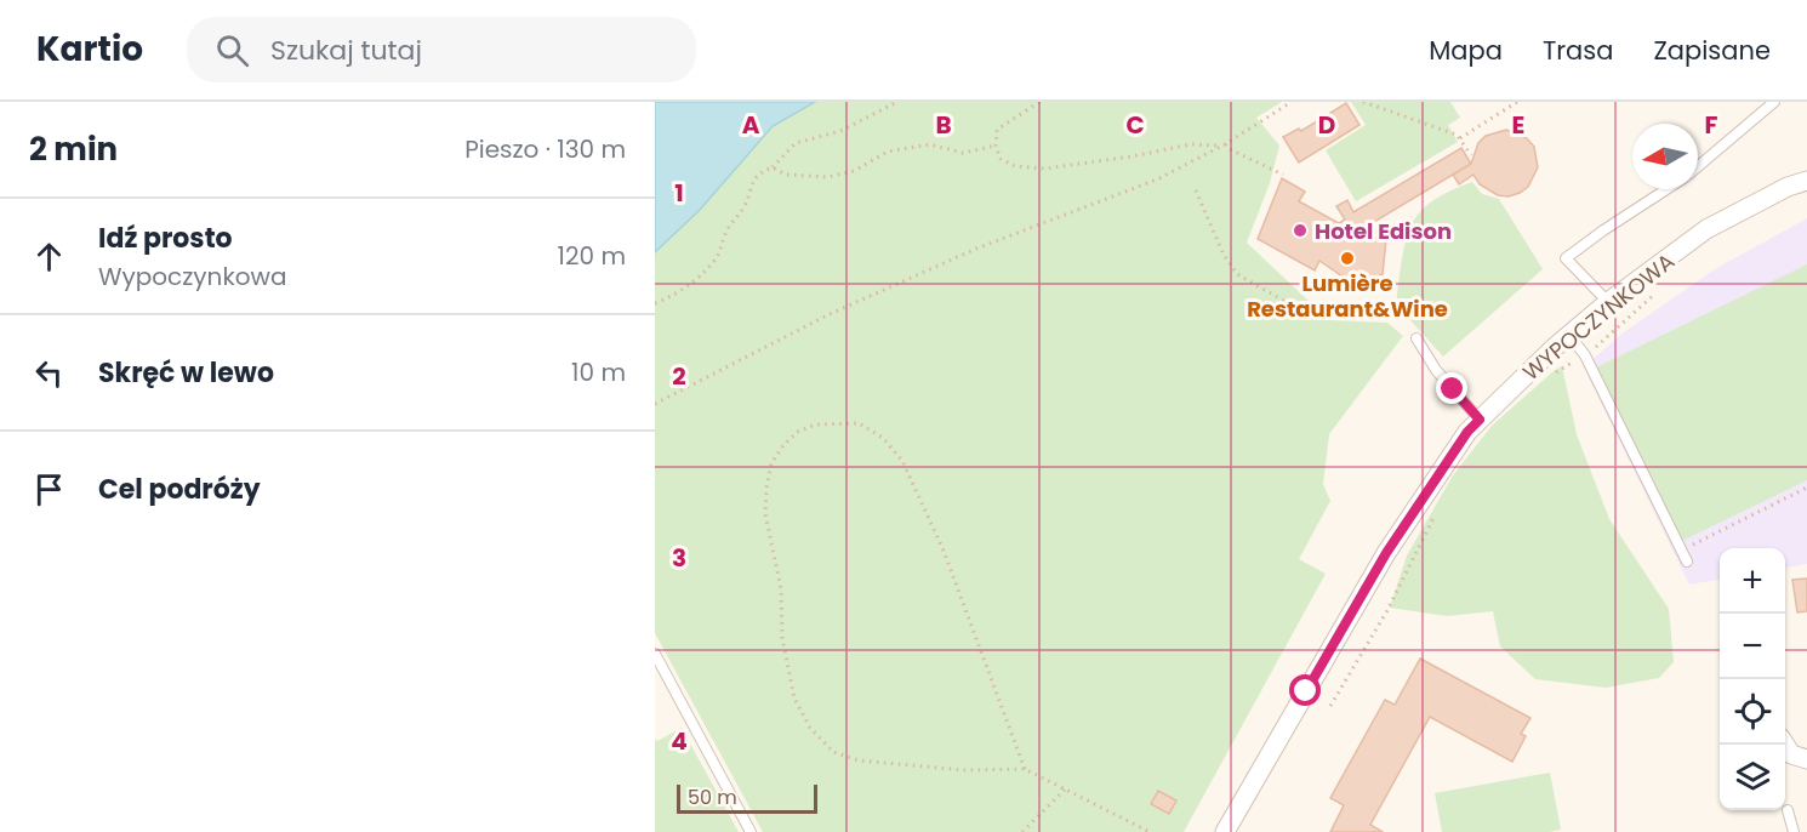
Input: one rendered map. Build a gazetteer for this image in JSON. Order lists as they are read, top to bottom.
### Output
{
  "streets": {
    "street": ["WYPOCZYNKOWA"]
  },
  "places": ["Hotel Edison", "Lumière Restaurant&Wine"],
  "scale_bar": "50 m",
  "north": "left",
  "page": {
    "header": "Kartio",
    "search": "Szukaj tutaj",
    "nav": ["Mapa", "Trasa", "Zapisane"],
    "heading": ["2 min", "Pieszo · 130 m"],
    "list": [
      ["Idź prosto", "Wypoczynkowa", "120 m"],
      ["Skręć w lewo", "10 m"],
      "Cel podróży"
    ],
    "map_buttons": ["+", "−"],
    "scale": "50 m"
  },
  "grid": {
    "columns": [
      "A",
      "B",
      "C",
      "D",
      "E",
      "F"
    ],
    "rows": [
      "1",
      "2",
      "3",
      "4"
    ]
  }
}
